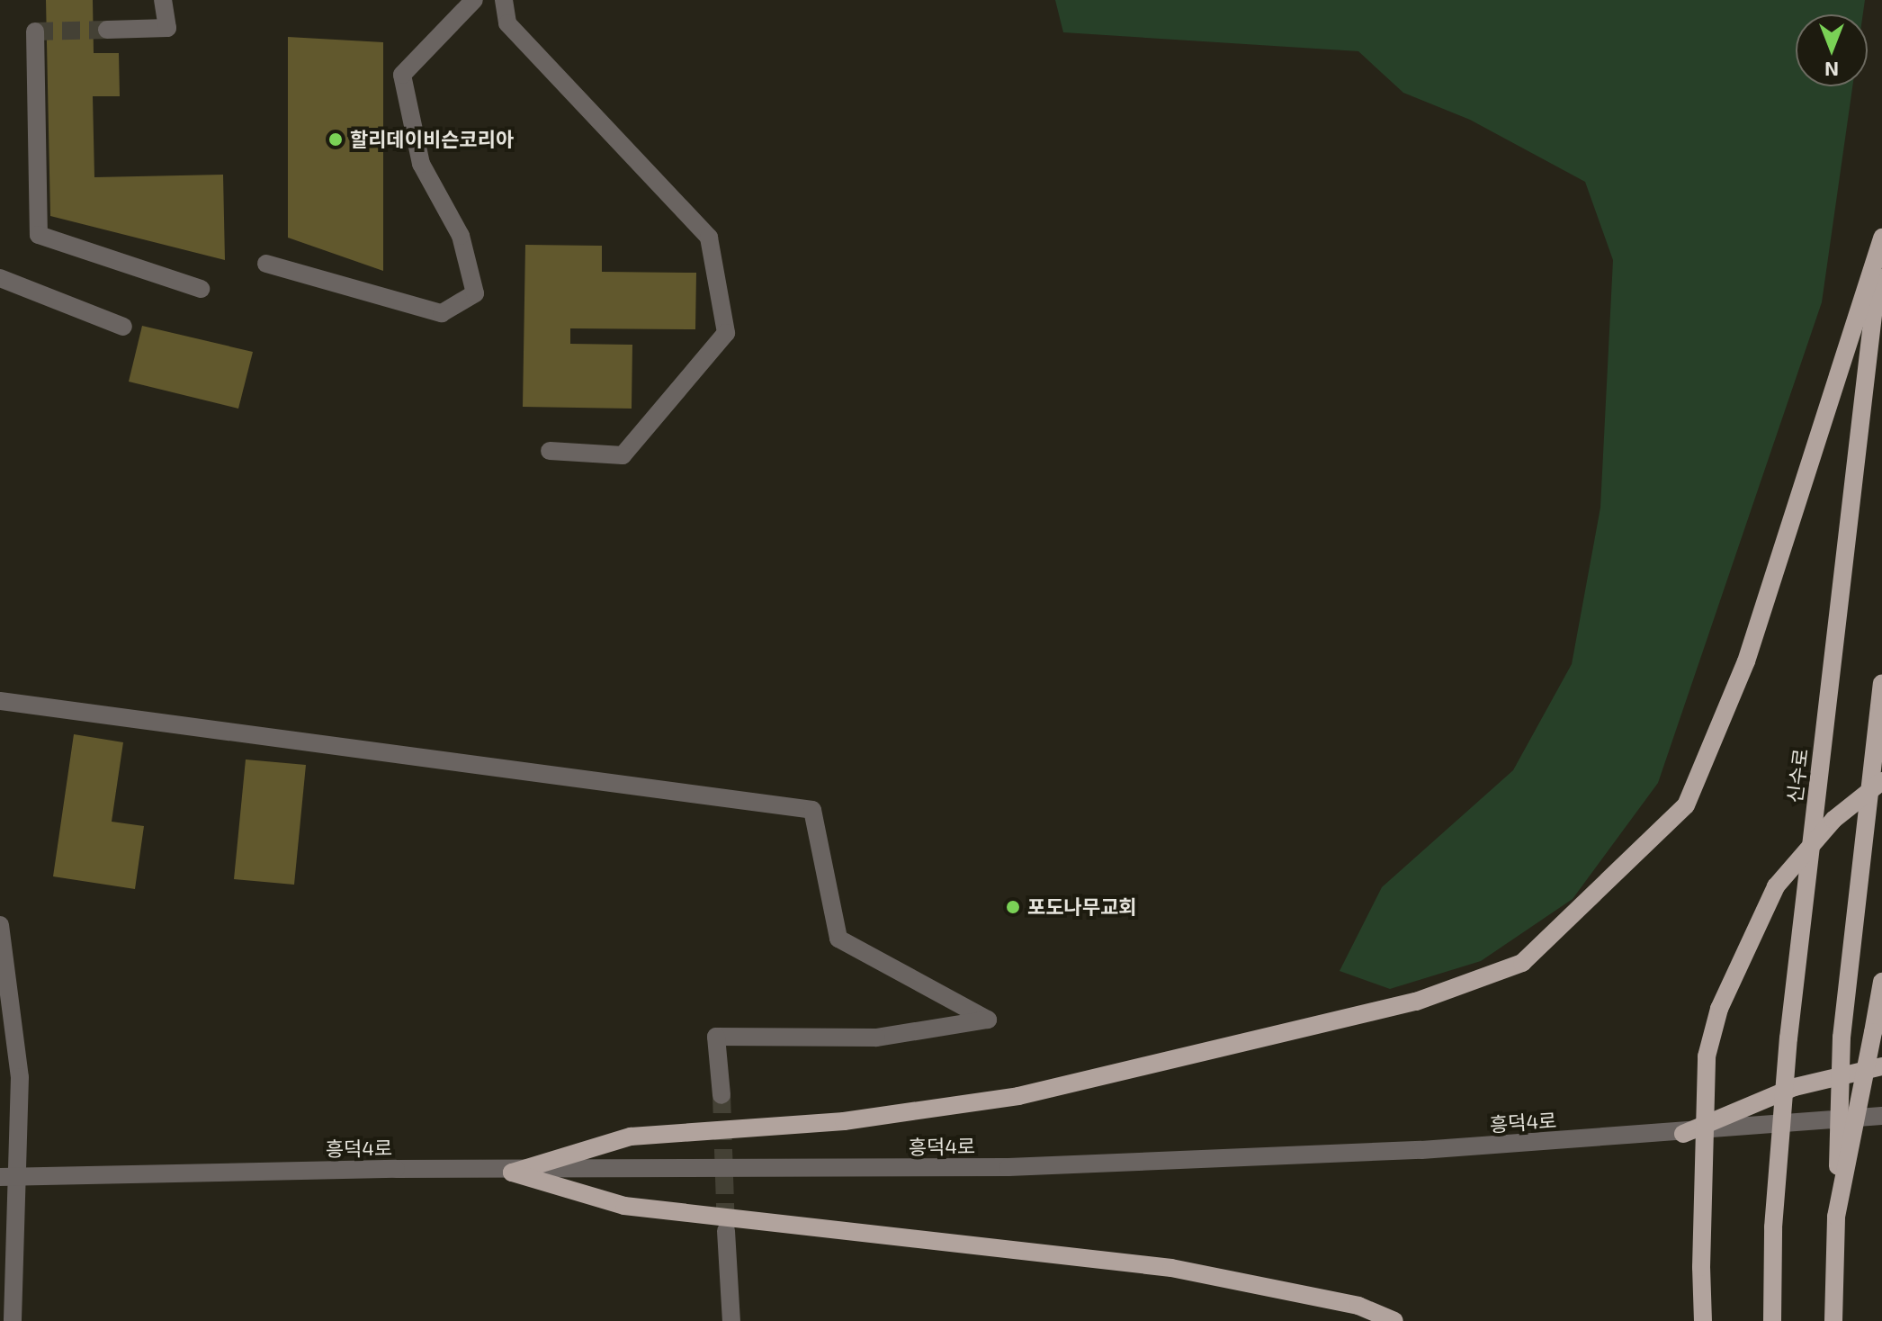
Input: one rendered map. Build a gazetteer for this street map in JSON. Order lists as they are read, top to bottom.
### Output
{
  "streets": {
    "main road": ["신수로"],
    "street": ["흥덕4로"]
  },
  "places": ["할리데이비슨코리아", "포도나무교회"],
  "north": "bottom"
}
